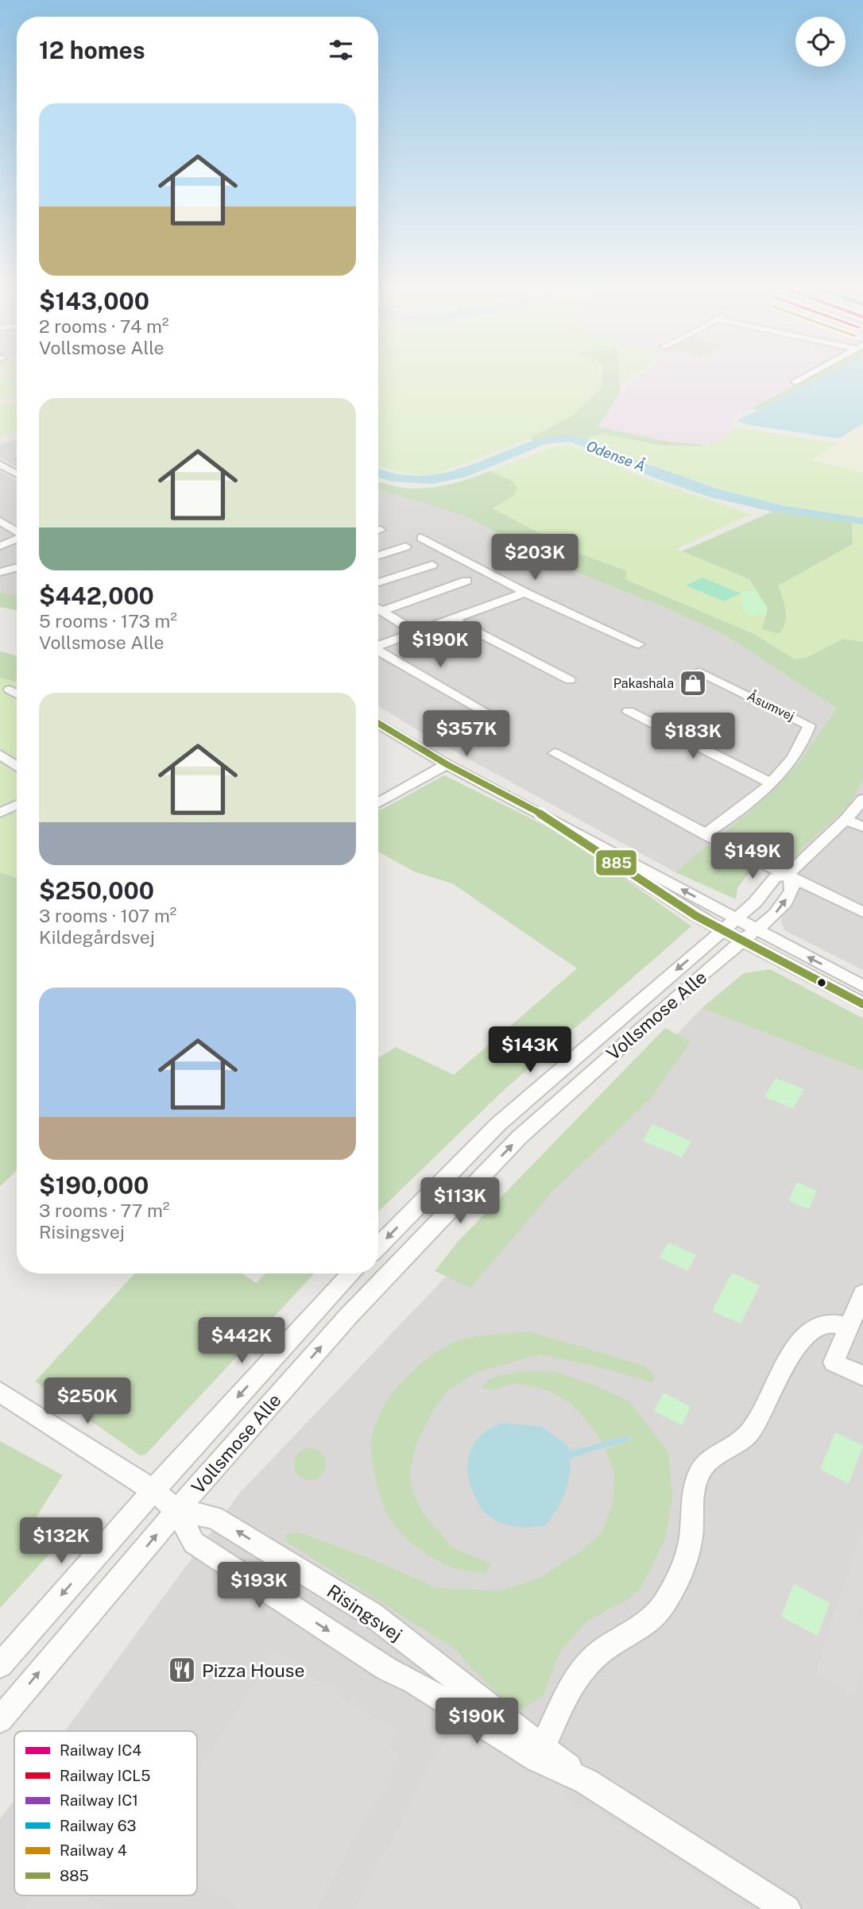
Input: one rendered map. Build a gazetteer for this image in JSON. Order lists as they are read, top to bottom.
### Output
{
  "streets": {
    "street": ["Åsumvej", "Vollsmose Alle", "Risingsvej"]
  },
  "crossings": [
    ["Vollsmose Alle", "Risingsvej"]
  ],
  "water": ["Odense Å"],
  "places": {
    "shop": ["Pakashala"],
    "restaurant": ["Pizza House"]
  },
  "lines": ["transit line 885"],
  "legend": [
    "Railway IC4",
    "Railway ICL5",
    "Railway IC1",
    "Railway 63",
    "Railway 4",
    "885"
  ],
  "page": {
    "heading": "12 homes",
    "list": [
      {
        "name": "$143,000",
        "note": "2 rooms · 74 m² · Vollsmose Alle"
      },
      {
        "name": "$442,000",
        "note": "5 rooms · 173 m² · Vollsmose Alle"
      },
      {
        "name": "$250,000",
        "note": "3 rooms · 107 m² · Kildegårdsvej"
      },
      {
        "name": "$190,000",
        "note": "3 rooms · 77 m² · Risingsvej"
      }
    ],
    "price": [
      "$203K",
      "$190K",
      "$357K",
      "$183K",
      "$149K",
      "$143K",
      "$113K",
      "$442K",
      "$250K",
      "$132K",
      "$193K",
      "$190K"
    ]
  }
}
